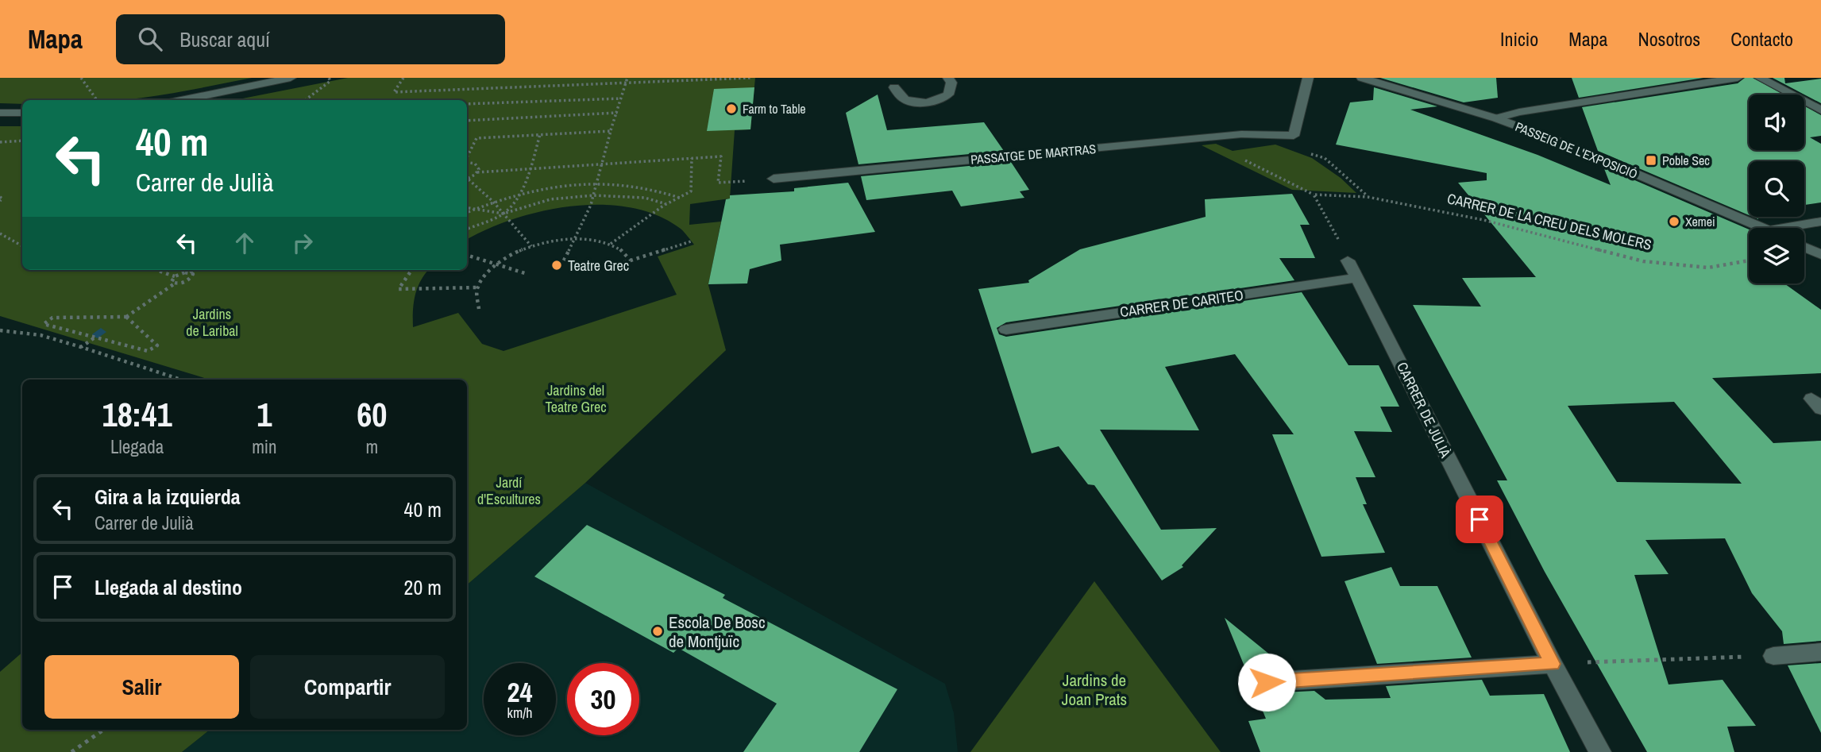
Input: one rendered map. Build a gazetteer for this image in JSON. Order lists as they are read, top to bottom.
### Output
{
  "streets": {
    "street": [
      "PASSEIG DE L'EXPOSICIÓ",
      "PASSATGE DE MARTRAS",
      "CARRER DE CARITEO",
      "CARRER DE JULIÀ"
    ],
    "path": ["CARRER DE LA CREU DELS MOLERS"]
  },
  "crossings": [
    ["CARRER DE CARITEO", "CARRER DE JULIÀ"]
  ],
  "parks": [
    "Jardins de Laribal",
    "Jardins del Teatre Grec",
    "Jardí d'Escultures",
    "Jardins de Joan Prats"
  ],
  "places": {
    "other": [
      "Farm to Table",
      "Xemei",
      "Teatre Grec",
      "Escola De Bosc de Montjuïc"
    ],
    "transit": ["Poble Sec"]
  },
  "page": {
    "header": "Mapa",
    "search": "Buscar aquí",
    "nav": [
      "Inicio",
      "Mapa",
      "Nosotros",
      "Contacto"
    ],
    "turn": ["40 m", "Carrer de Julià"],
    "eta": [
      "18:41",
      "Llegada",
      "1",
      "min",
      "60",
      "m"
    ],
    "list": [
      {
        "name": "Gira a la izquierda",
        "note": "Carrer de Julià",
        "value": "40 m"
      },
      {
        "name": "Llegada al destino",
        "value": "20 m"
      }
    ],
    "buttons": ["Salir", "Compartir"],
    "speed": "24 km/h",
    "limit": "30"
  }
}
